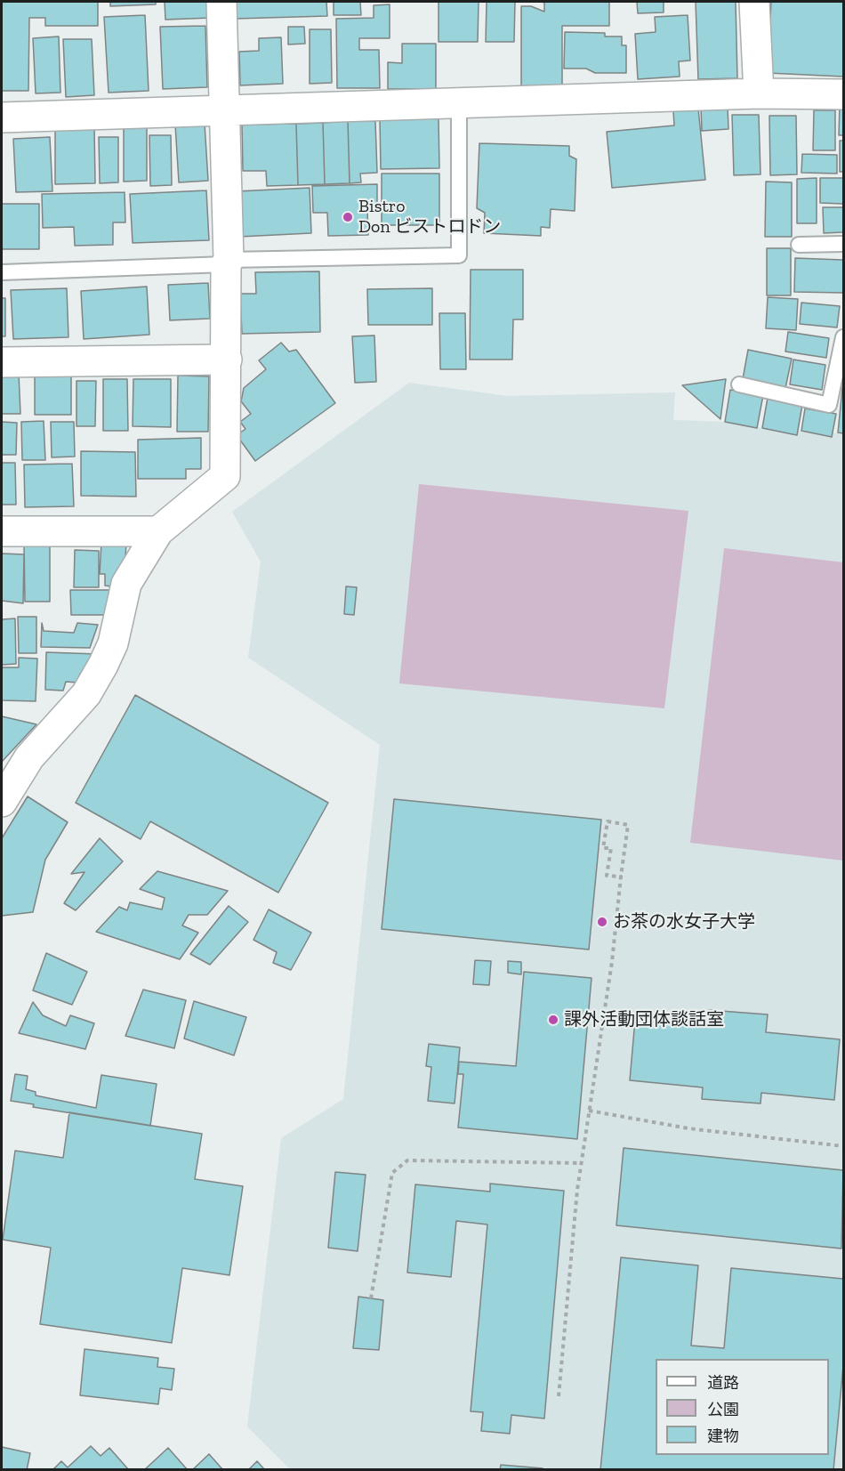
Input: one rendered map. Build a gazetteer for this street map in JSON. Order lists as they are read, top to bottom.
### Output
{
  "places": ["Bistro Don ビストロドン", "お茶の水女子大学", "課外活動団体談話室"],
  "legend": ["道路", "公園", "建物"]
}
